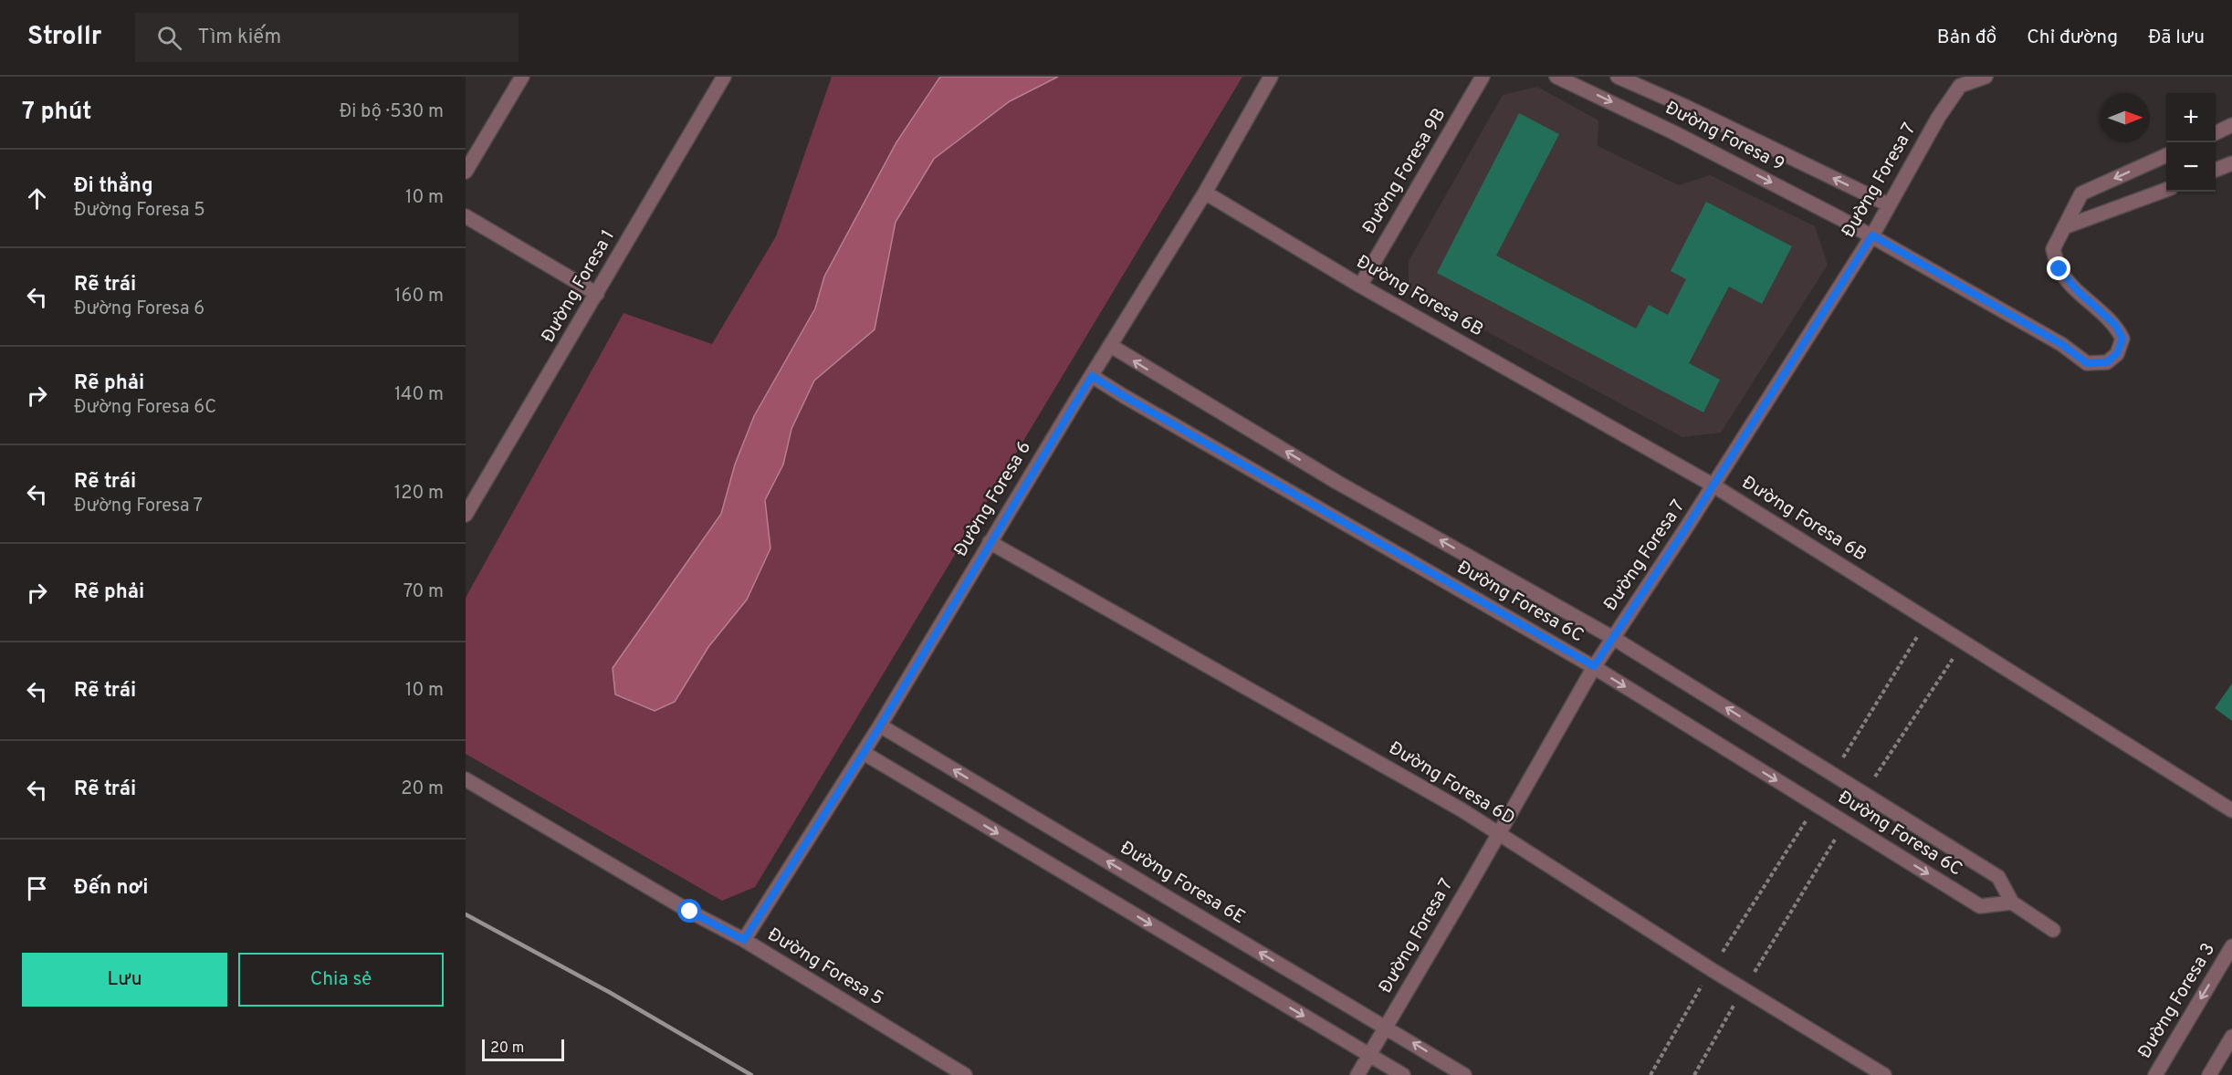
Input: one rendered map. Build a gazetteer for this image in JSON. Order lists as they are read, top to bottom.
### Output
{
  "streets": {
    "street": [
      "Đường Foresa 9",
      "Đường Foresa 9B",
      "Đường Foresa 7",
      "Đường Foresa 1",
      "Đường Foresa 6B",
      "Đường Foresa 6",
      "Đường Foresa 6C",
      "Đường Foresa 6D",
      "Đường Foresa 6E",
      "Đường Foresa 5",
      "Đường Foresa 3"
    ]
  },
  "crossings": [
    ["Đường Foresa 9", "Đường Foresa 7"],
    ["Đường Foresa 9B", "Đường Foresa 6B"],
    ["Đường Foresa 7", "Đường Foresa 6B"],
    ["Đường Foresa 7", "Đường Foresa 6C"],
    ["Đường Foresa 7", "Đường Foresa 6D"],
    ["Đường Foresa 7", "Đường Foresa 6E"],
    ["Đường Foresa 6B", "Đường Foresa 6"],
    ["Đường Foresa 6", "Đường Foresa 6C"],
    ["Đường Foresa 6", "Đường Foresa 6D"],
    ["Đường Foresa 6", "Đường Foresa 6E"],
    ["Đường Foresa 6", "Đường Foresa 5"]
  ],
  "one_way": ["Đường Foresa 3"],
  "scale_bar": "20 m",
  "north": "right",
  "page": {
    "header": "Strollr",
    "search": "Tìm kiếm",
    "nav": ["Bản đồ", "Chỉ đường", "Đã lưu"],
    "heading": ["7 phút", "Đi bộ · 530 m"],
    "map_buttons": ["+", "−"],
    "list": [
      ["Đi thẳng", "Đường Foresa 5", "10 m"],
      ["Rẽ trái", "Đường Foresa 6", "160 m"],
      ["Rẽ phải", "Đường Foresa 6C", "140 m"],
      ["Rẽ trái", "Đường Foresa 7", "120 m"],
      ["Rẽ phải", "70 m"],
      ["Rẽ trái", "10 m"],
      ["Rẽ trái", "20 m"],
      "Đến nơi"
    ],
    "buttons": ["Lưu", "Chia sẻ"],
    "scale": "20 m"
  }
}
